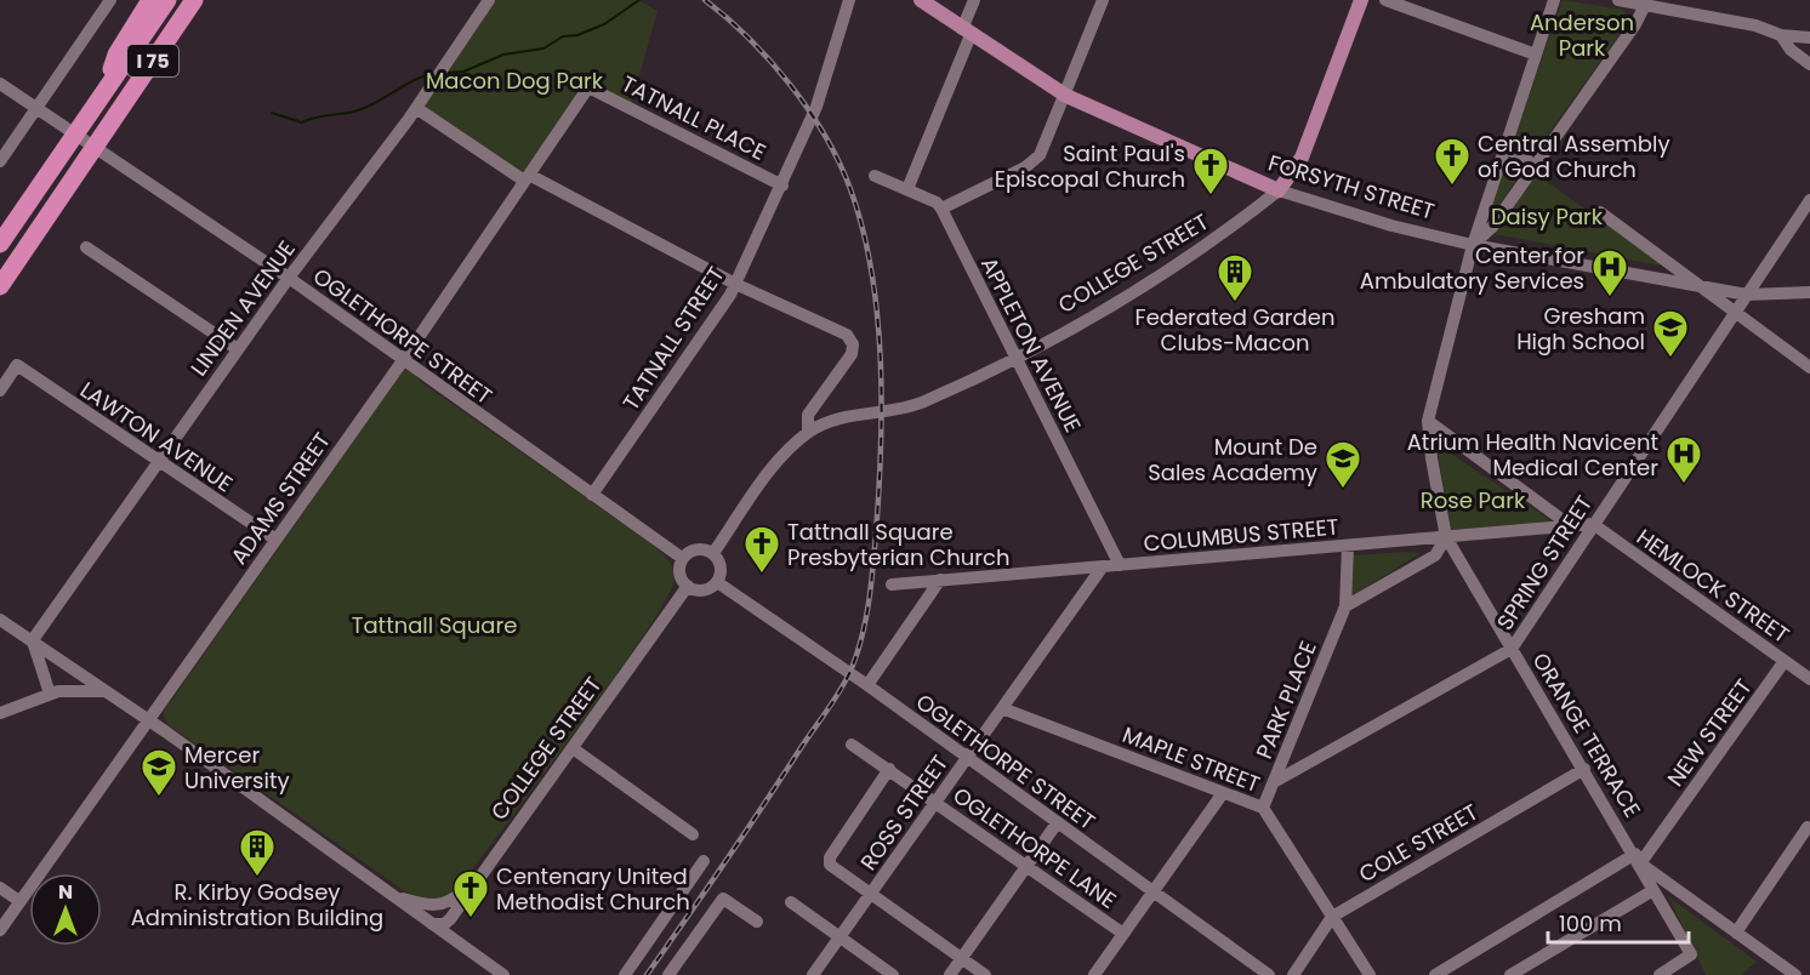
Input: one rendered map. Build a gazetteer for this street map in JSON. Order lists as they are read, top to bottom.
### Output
{
  "streets": {
    "highway": ["I 75"],
    "main road": ["FORSYTH STREET", "COLLEGE STREET"],
    "street": [
      "TATNALL PLACE",
      "LINDEN AVENUE",
      "OGLETHORPE STREET",
      "TATNALL STREET",
      "APPLETON AVENUE",
      "LAWTON AVENUE",
      "ADAMS STREET",
      "COLUMBUS STREET",
      "SPRING STREET",
      "HEMLOCK STREET",
      "PARK PLACE",
      "NEW STREET",
      "ORANGE TERRACE",
      "MAPLE STREET",
      "ROSS STREET",
      "COLE STREET",
      "OGLETHORPE LANE"
    ]
  },
  "crossings": [
    ["TATNALL PLACE", "TATNALL STREET"],
    ["TATNALL PLACE", "ADAMS STREET"],
    ["FORSYTH STREET", "COLLEGE STREET"],
    ["FORSYTH STREET", "SPRING STREET"],
    ["COLLEGE STREET", "OGLETHORPE STREET"],
    ["COLLEGE STREET", "TATNALL STREET"],
    ["COLLEGE STREET", "APPLETON AVENUE"],
    ["LINDEN AVENUE", "OGLETHORPE STREET"],
    ["LINDEN AVENUE", "LAWTON AVENUE"],
    ["OGLETHORPE STREET", "TATNALL STREET"],
    ["OGLETHORPE STREET", "ADAMS STREET"],
    ["OGLETHORPE STREET", "ROSS STREET"],
    ["APPLETON AVENUE", "COLUMBUS STREET"],
    ["LAWTON AVENUE", "ADAMS STREET"],
    ["COLUMBUS STREET", "SPRING STREET"],
    ["COLUMBUS STREET", "HEMLOCK STREET"],
    ["COLUMBUS STREET", "PARK PLACE"],
    ["COLUMBUS STREET", "ORANGE TERRACE"],
    ["COLUMBUS STREET", "ROSS STREET"],
    ["SPRING STREET", "HEMLOCK STREET"],
    ["SPRING STREET", "PARK PLACE"],
    ["SPRING STREET", "ORANGE TERRACE"],
    ["HEMLOCK STREET", "NEW STREET"],
    ["PARK PLACE", "MAPLE STREET"],
    ["NEW STREET", "ORANGE TERRACE"],
    ["ORANGE TERRACE", "COLE STREET"],
    ["MAPLE STREET", "ROSS STREET"],
    ["MAPLE STREET", "COLE STREET"],
    ["ROSS STREET", "OGLETHORPE LANE"]
  ],
  "parks": [
    "Anderson Park",
    "Macon Dog Park",
    "Daisy Park",
    "Rose Park",
    "Tattnall Square"
  ],
  "places": {
    "church": [
      "Central Assembly of God Church",
      "Saint Paul's Episcopal Church",
      "Tattnall Square Presbyterian Church",
      "Centenary United Methodist Church"
    ],
    "hospital": ["Center for Ambulatory Services", "Atrium Health Navicent Medical Center"],
    "building": ["Federated Garden Clubs-Macon", "R. Kirby Godsey Administration Building"],
    "school or university": ["Gresham High School", "Mount De Sales Academy", "Mercer University"]
  },
  "scale_bar": "100 m",
  "north": "top"
}
